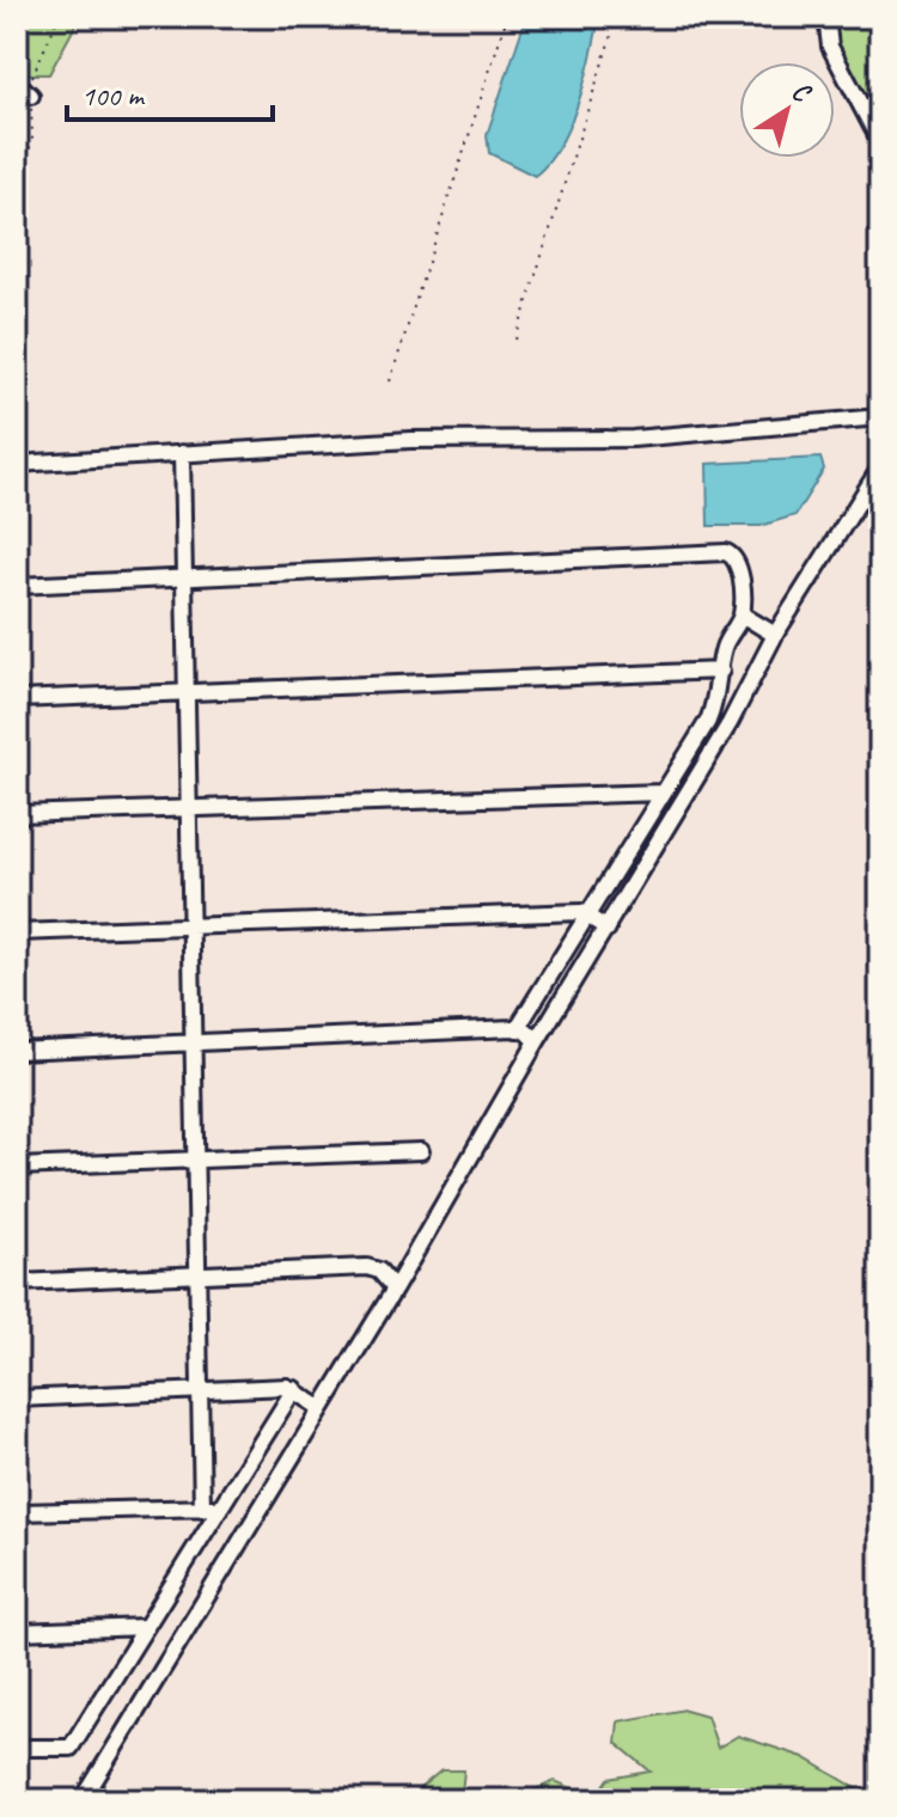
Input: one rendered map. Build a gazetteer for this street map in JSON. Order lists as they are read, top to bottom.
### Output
{
  "scale_bar": "100 m",
  "north": "top right"
}
